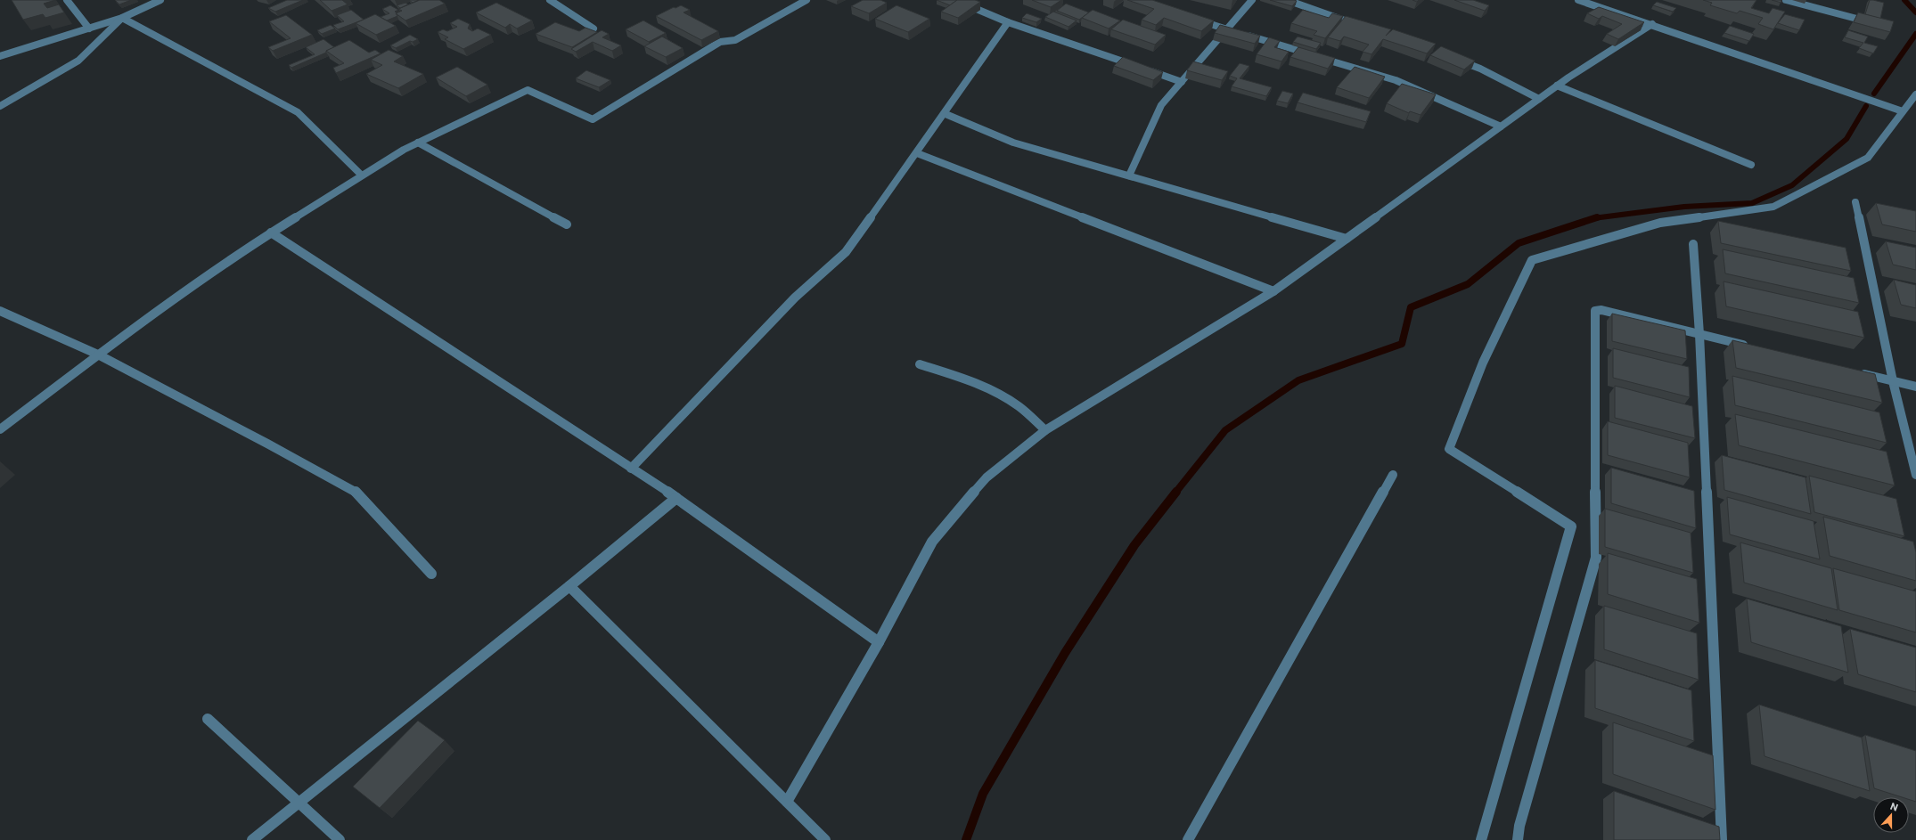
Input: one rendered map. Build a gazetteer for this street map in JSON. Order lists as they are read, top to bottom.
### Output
{
  "north": "top"
}
